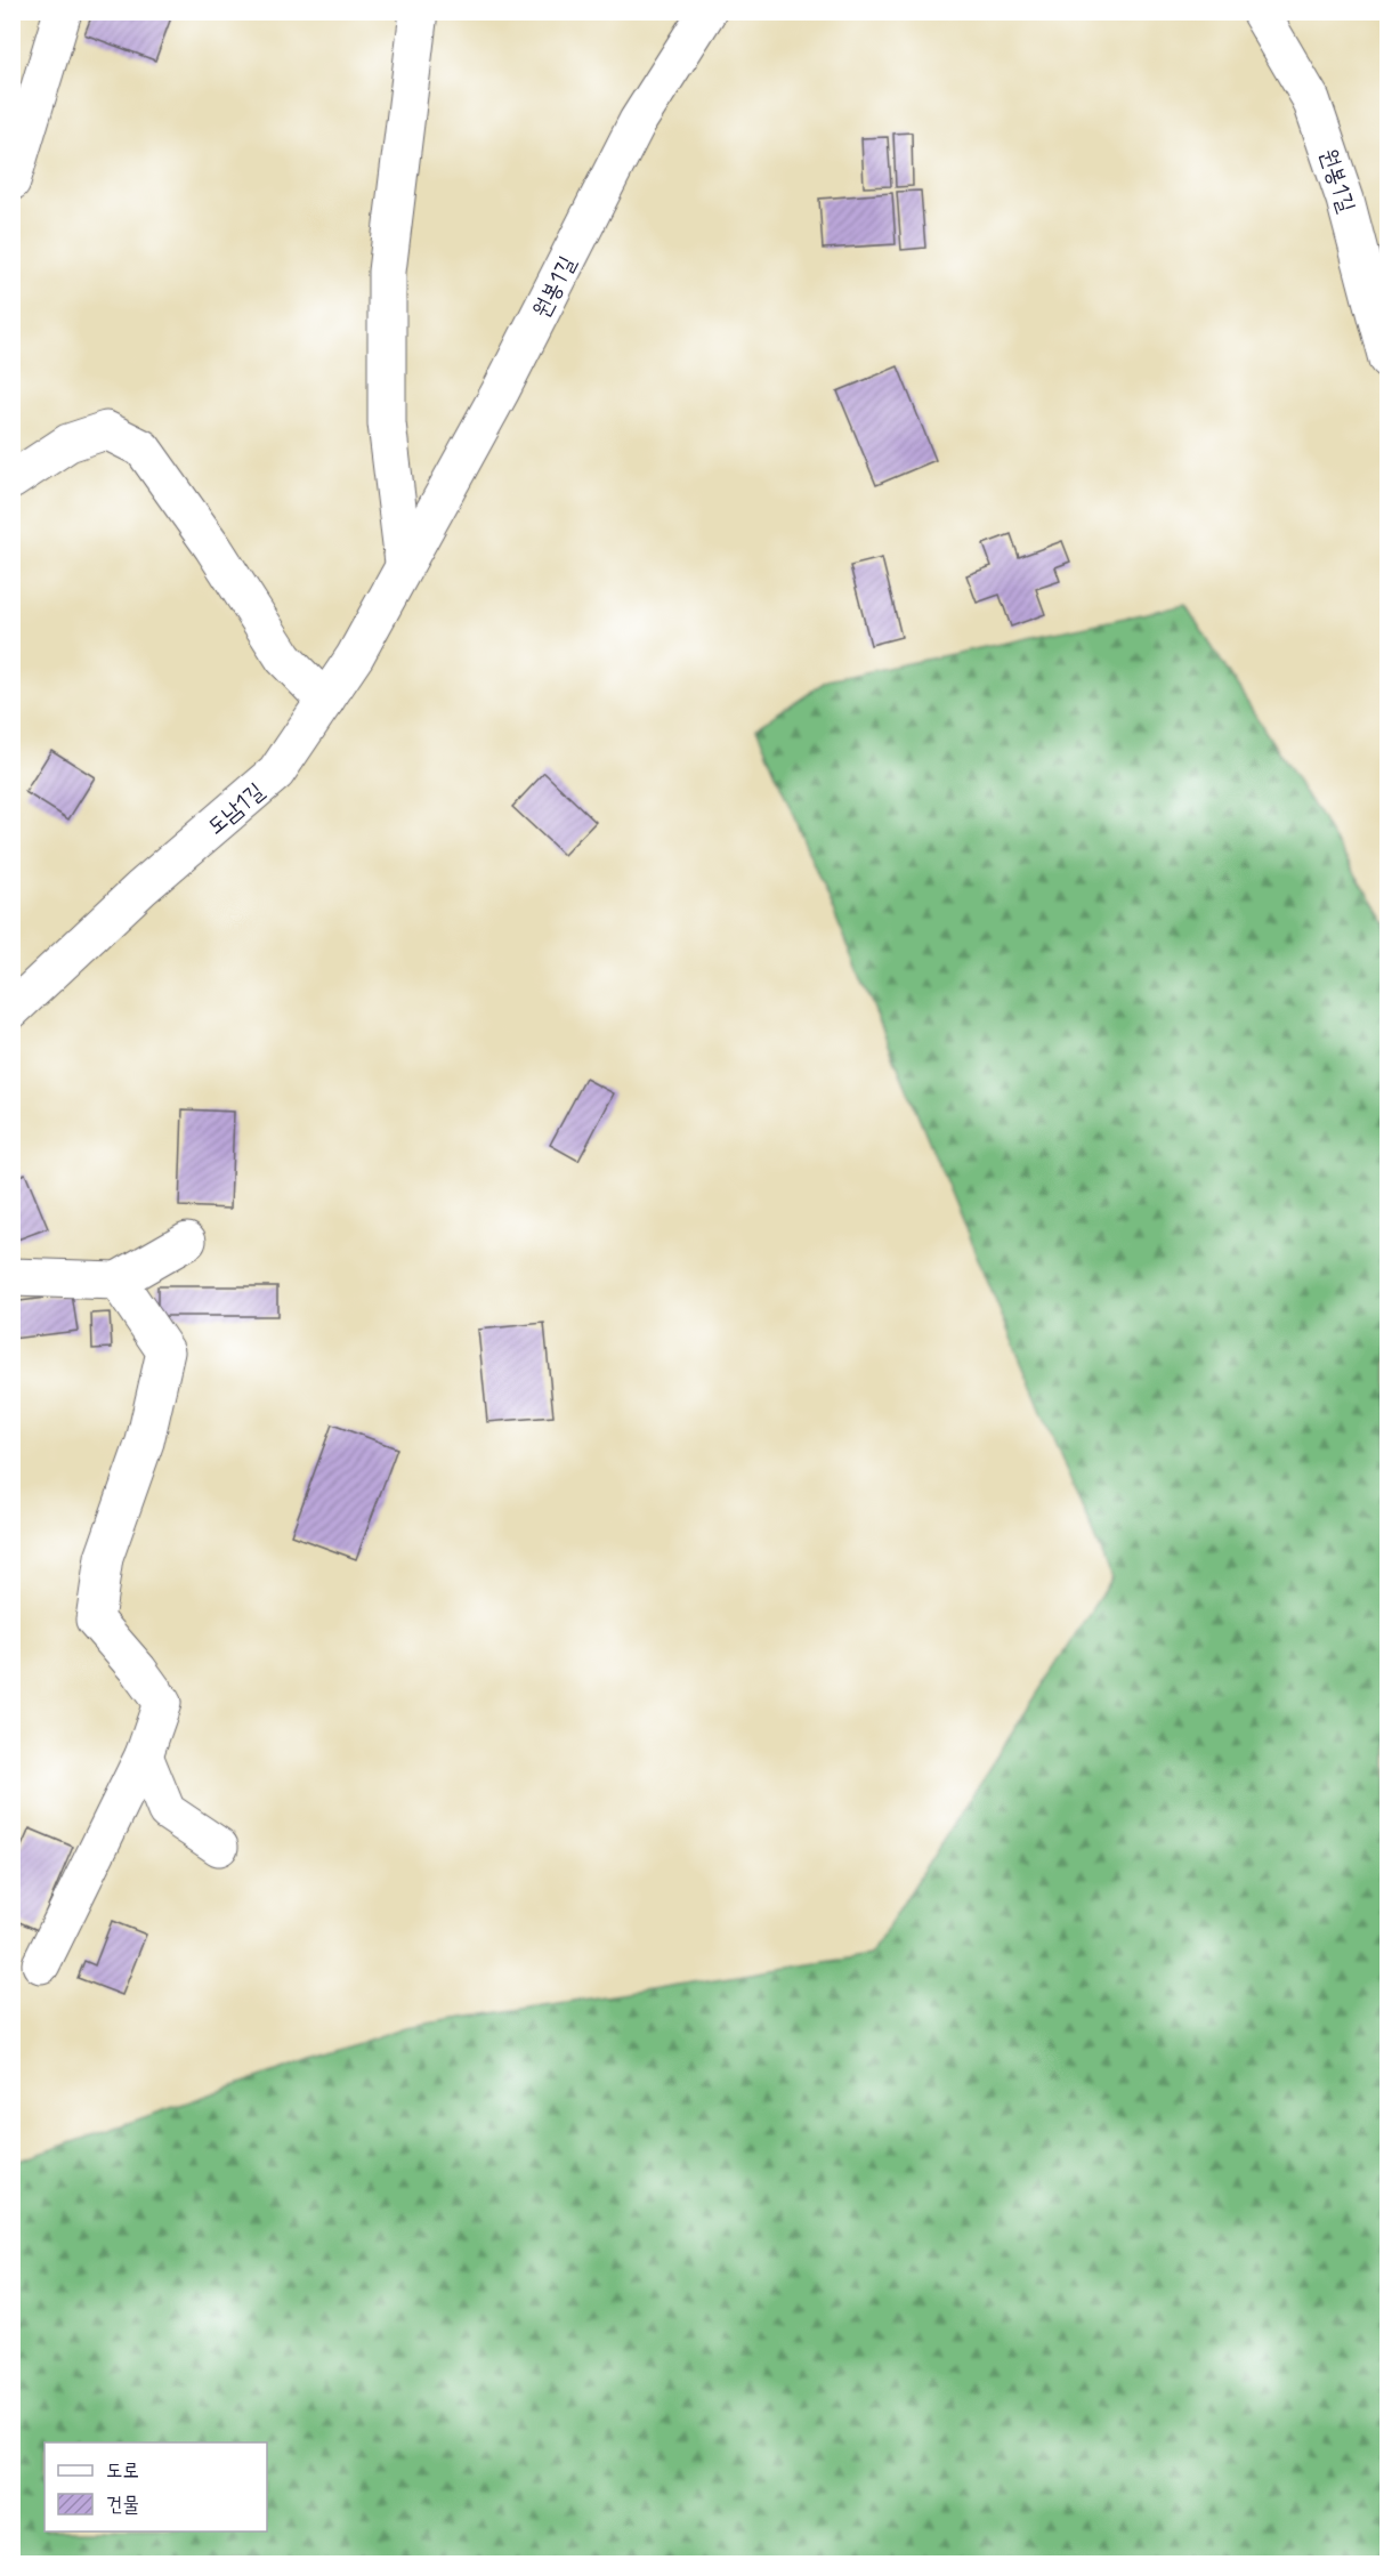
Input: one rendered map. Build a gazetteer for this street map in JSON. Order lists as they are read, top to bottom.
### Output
{
  "streets": {
    "street": ["원봉1길", "도남1길"]
  },
  "crossings": [
    ["원봉1길", "도남1길"]
  ],
  "legend": ["도로", "건물"]
}
